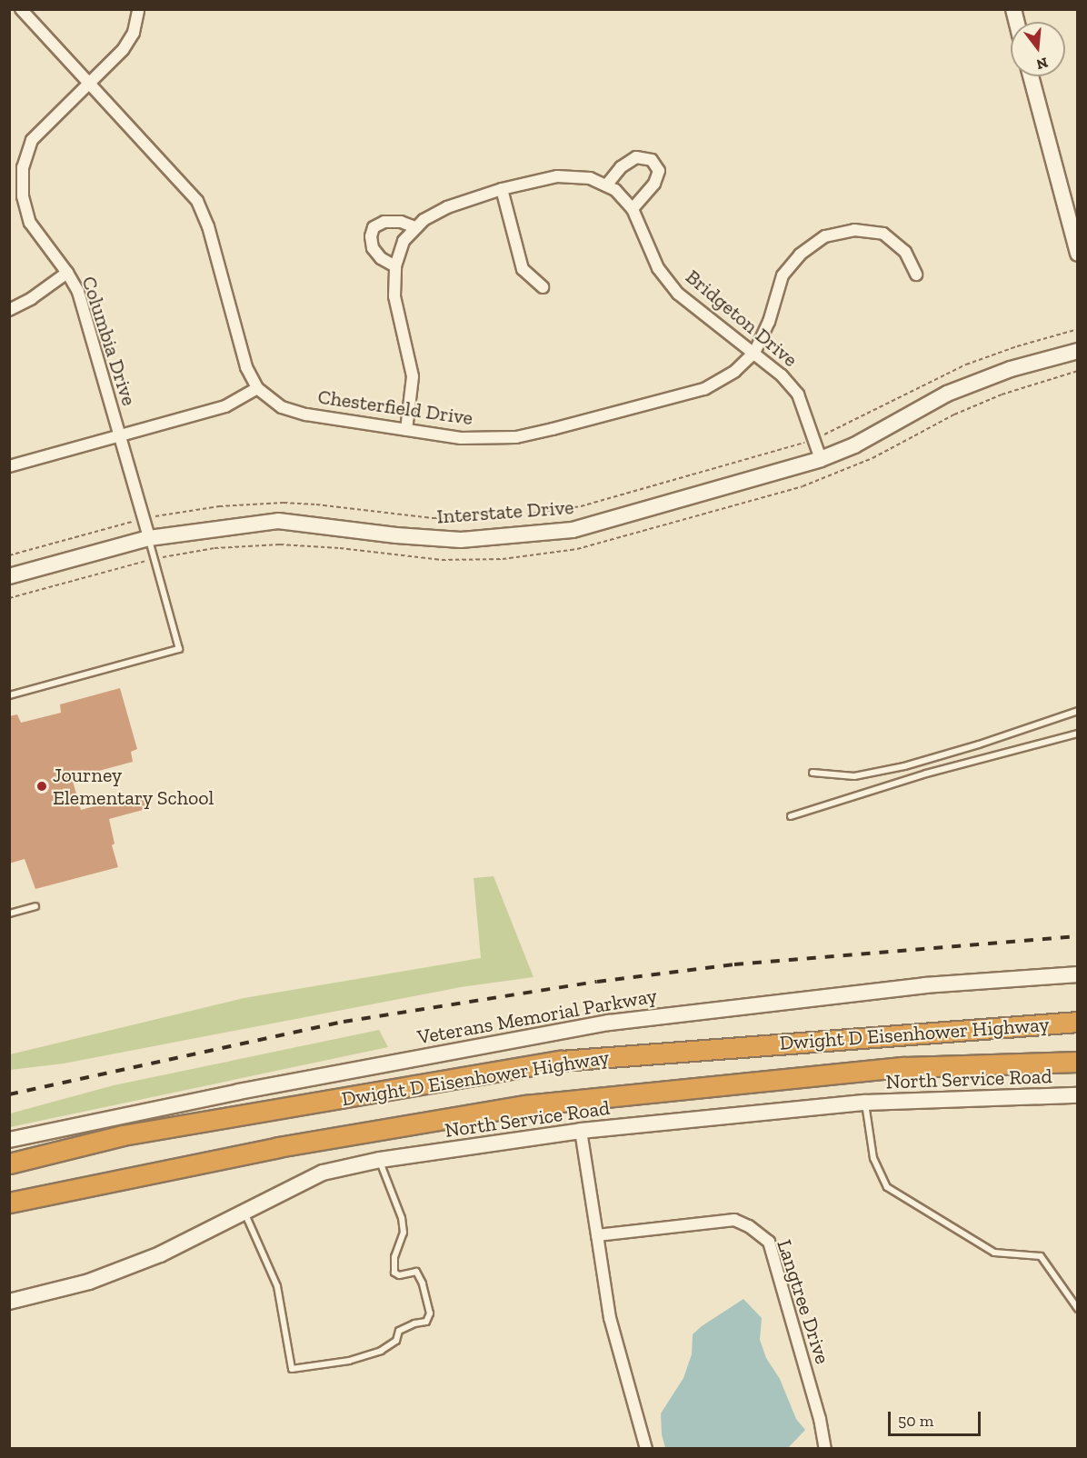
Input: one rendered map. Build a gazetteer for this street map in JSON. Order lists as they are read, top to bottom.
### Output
{
  "streets": {
    "highway": ["Dwight D Eisenhower Highway"],
    "street": [
      "Bridgeton Drive",
      "Columbia Drive",
      "Chesterfield Drive",
      "Interstate Drive",
      "Veterans Memorial Parkway",
      "North Service Road",
      "Langtree Drive"
    ]
  },
  "crossings": [
    ["Bridgeton Drive", "Chesterfield Drive"],
    ["Bridgeton Drive", "Interstate Drive"],
    ["Columbia Drive", "Chesterfield Drive"],
    ["Columbia Drive", "Interstate Drive"]
  ],
  "places": ["Journey Elementary School"],
  "scale_bar": "50 m",
  "north": "bottom"
}
